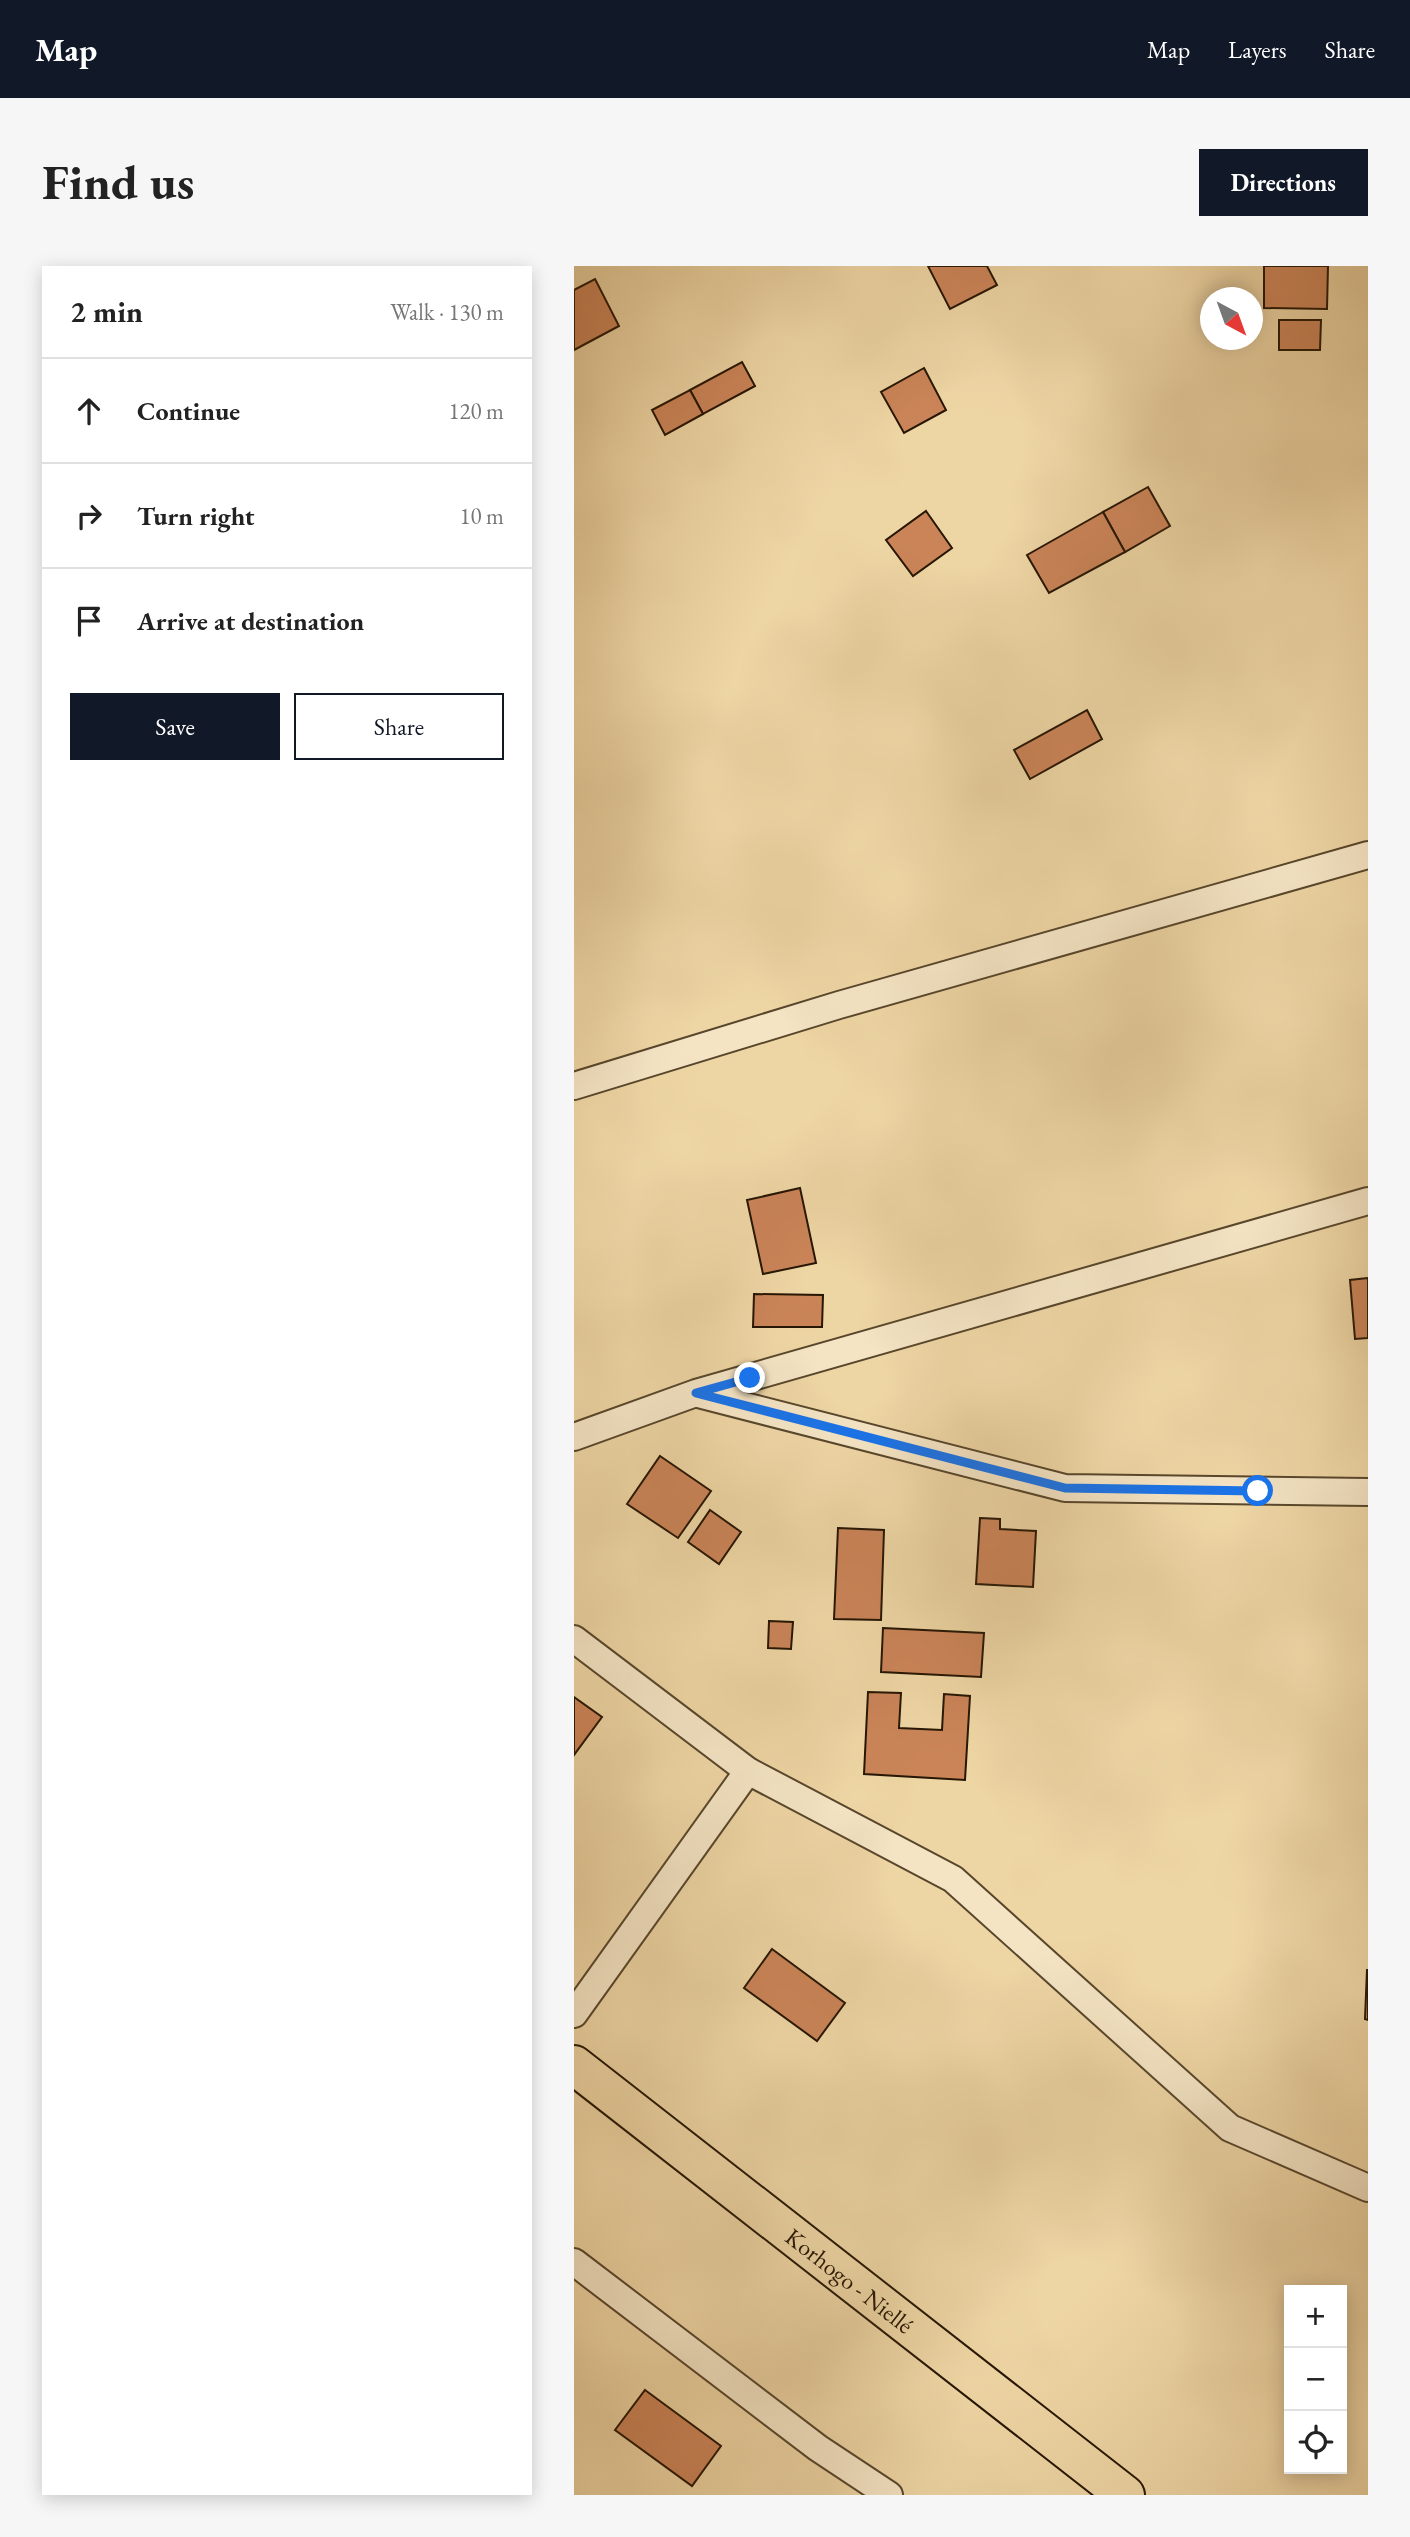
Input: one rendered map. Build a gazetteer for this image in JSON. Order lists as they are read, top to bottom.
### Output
{
  "streets": {
    "main road": ["Korhogo - Niellé"]
  },
  "north": "bottom right",
  "page": {
    "header": "Map",
    "nav": ["Map", "Layers", "Share"],
    "buttons": [
      "Directions",
      ["Save", "Share"]
    ],
    "title": "Find us",
    "heading": ["2 min", "Walk · 130 m"],
    "list": [
      ["Continue", "120 m"],
      ["Turn right", "10 m"],
      "Arrive at destination"
    ],
    "map_buttons": ["+", "−"]
  }
}
